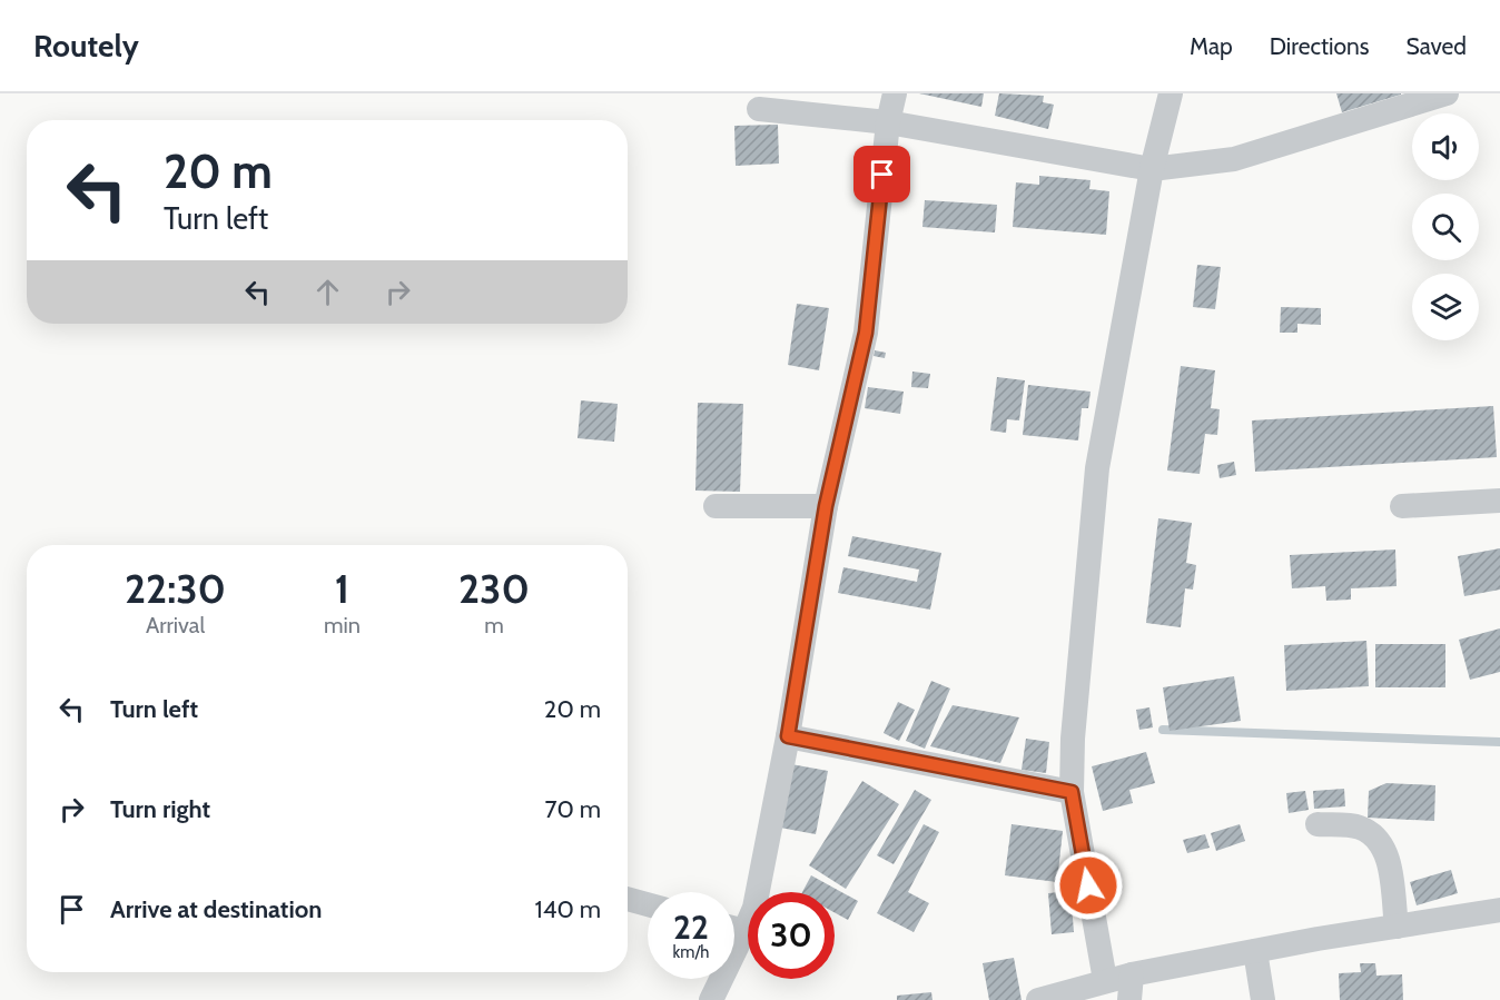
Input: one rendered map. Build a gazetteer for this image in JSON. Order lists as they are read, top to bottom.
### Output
{
  "page": {
    "header": "Routely",
    "nav": ["Map", "Directions", "Saved"],
    "turn": ["20 m", "Turn left"],
    "eta": [
      "22:30",
      "Arrival",
      "1",
      "min",
      "230",
      "m"
    ],
    "list": [
      {
        "name": "Turn left",
        "value": "20 m"
      },
      {
        "name": "Turn right",
        "value": "70 m"
      },
      {
        "name": "Arrive at destination",
        "value": "140 m"
      }
    ],
    "speed": "22 km/h",
    "limit": "30"
  }
}
